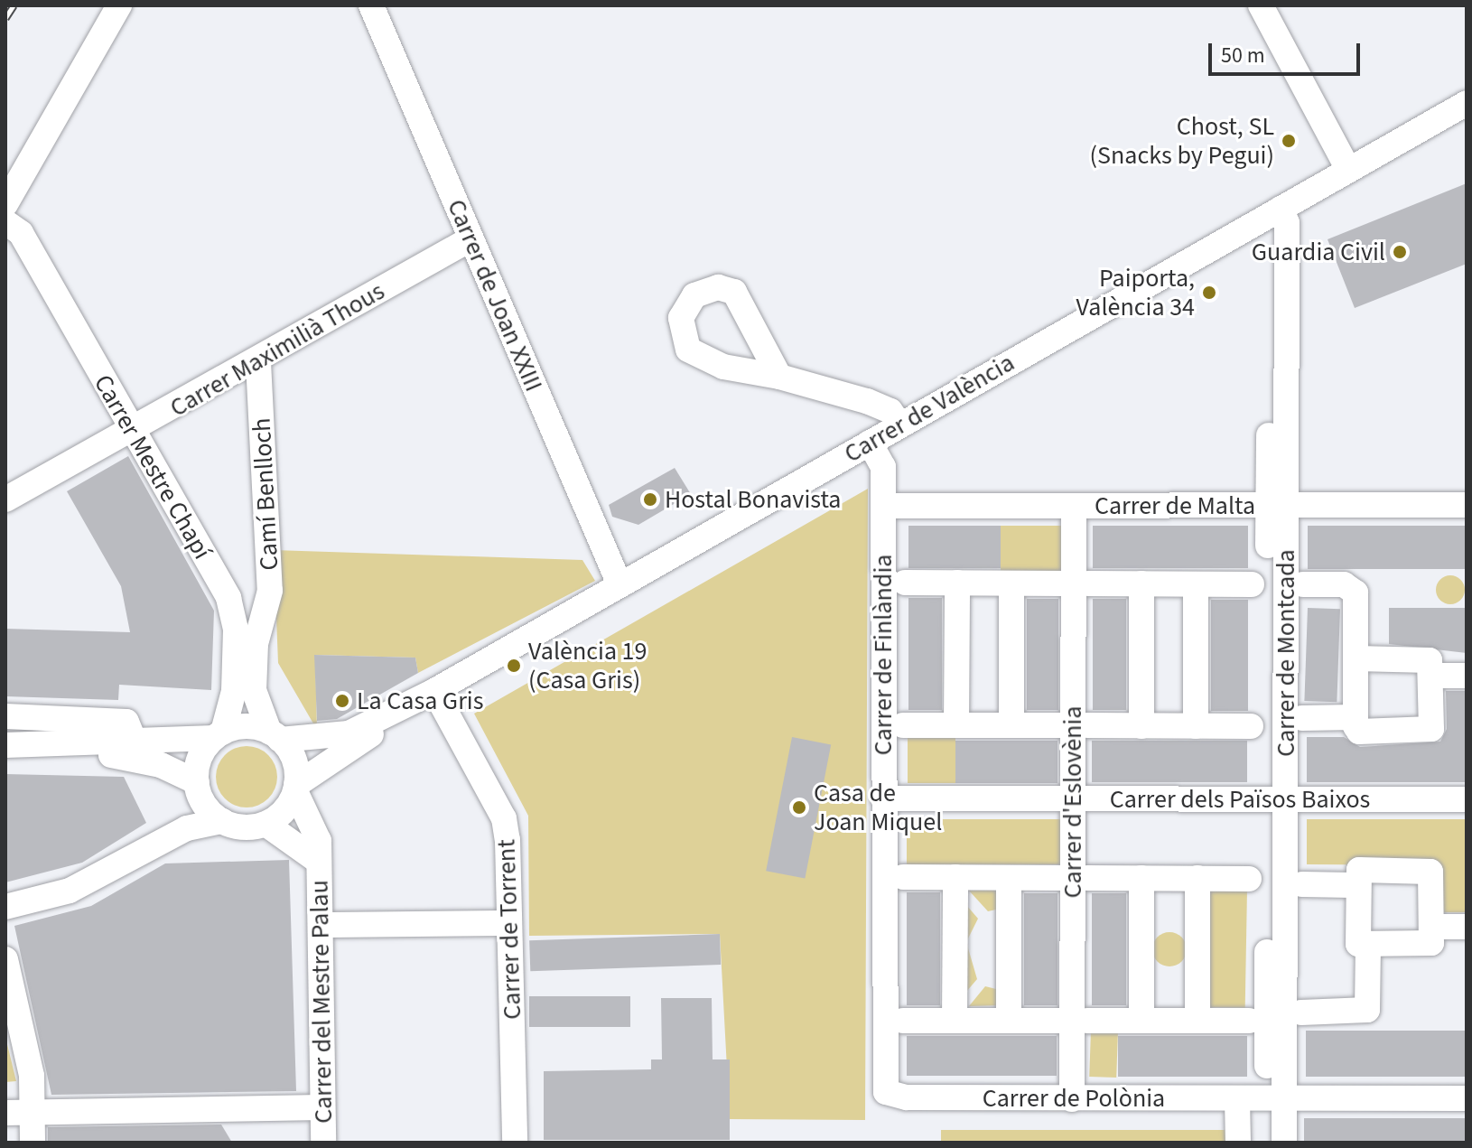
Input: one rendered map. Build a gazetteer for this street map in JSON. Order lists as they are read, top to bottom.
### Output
{
  "streets": {
    "street": [
      "Carrer de Joan XXIII",
      "Carrer Maximilià Thous",
      "Carrer de València",
      "Carrer Mestre Chapí",
      "Camí Benlloch",
      "Carrer de Malta",
      "Carrer de Montcada",
      "Carrer de Finlàndia",
      "Carrer dels Països Baixos",
      "Carrer d'Eslovènia",
      "Carrer de Torrent",
      "Carrer del Mestre Palau",
      "Carrer de Polònia"
    ]
  },
  "crossings": [
    ["Carrer de Joan XXIII", "Carrer Maximilià Thous"],
    ["Carrer de Joan XXIII", "Carrer de València"],
    ["Carrer Maximilià Thous", "Carrer Mestre Chapí"],
    ["Carrer Maximilià Thous", "Camí Benlloch"],
    ["Carrer de València", "Carrer Mestre Chapí"],
    ["Carrer de València", "Camí Benlloch"],
    ["Carrer de València", "Carrer de Montcada"],
    ["Carrer de València", "Carrer de Finlàndia"],
    ["Carrer de València", "Carrer de Torrent"],
    ["Carrer de València", "Carrer del Mestre Palau"],
    ["Carrer Mestre Chapí", "Camí Benlloch"],
    ["Carrer Mestre Chapí", "Carrer del Mestre Palau"],
    ["Camí Benlloch", "Carrer del Mestre Palau"],
    ["Carrer de Malta", "Carrer de Montcada"],
    ["Carrer de Malta", "Carrer de Finlàndia"],
    ["Carrer de Malta", "Carrer d'Eslovènia"],
    ["Carrer de Montcada", "Carrer dels Països Baixos"],
    ["Carrer de Montcada", "Carrer de Polònia"],
    ["Carrer de Finlàndia", "Carrer dels Països Baixos"],
    ["Carrer de Finlàndia", "Carrer de Polònia"],
    ["Carrer dels Països Baixos", "Carrer d'Eslovènia"],
    ["Carrer d'Eslovènia", "Carrer de Polònia"]
  ],
  "places": [
    "Chost, SL (Snacks by Pegui)",
    "Guardia Civil",
    "Paiporta, València 34",
    "Hostal Bonavista",
    "València 19 (Casa Gris)",
    "La Casa Gris",
    "Casa de Joan Miquel"
  ],
  "scale_bar": "50 m"
}
